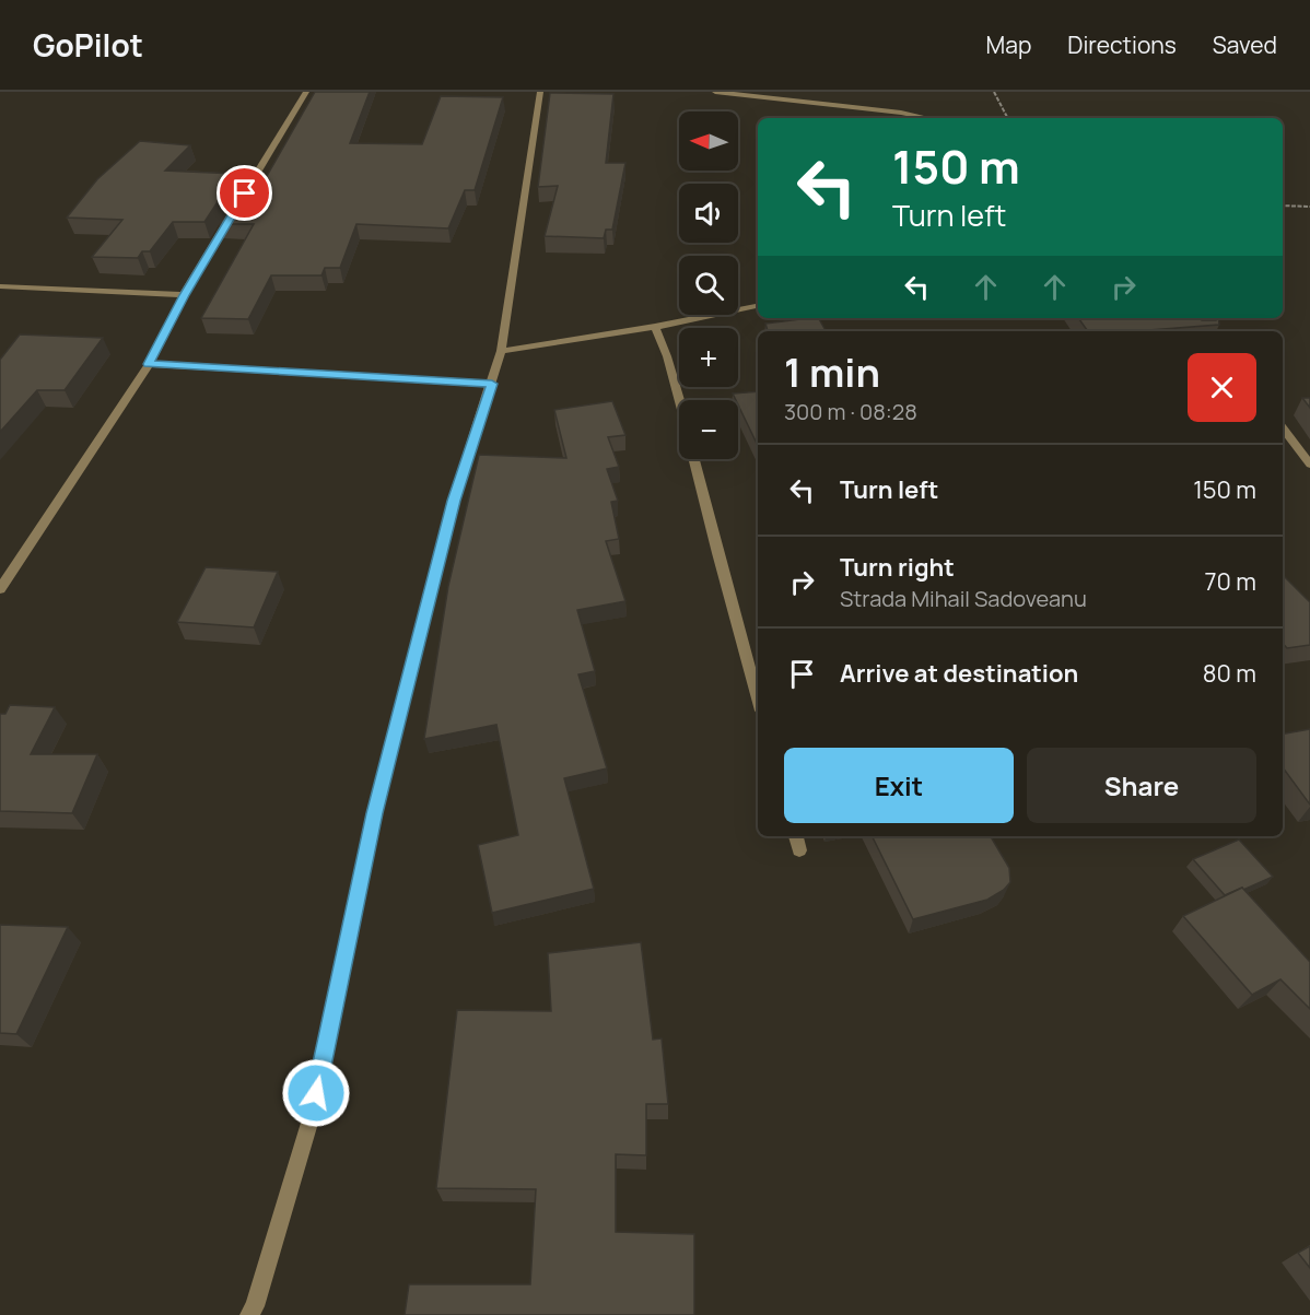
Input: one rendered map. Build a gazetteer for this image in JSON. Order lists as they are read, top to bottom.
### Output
{
  "north": "left",
  "page": {
    "header": "GoPilot",
    "nav": ["Map", "Directions", "Saved"],
    "map_buttons": ["+", "−"],
    "turn": ["150 m", "Turn left"],
    "heading": ["1 min", "300 m · 08:28"],
    "list": [
      {
        "name": "Turn left",
        "value": "150 m"
      },
      {
        "name": "Turn right",
        "note": "Strada Mihail Sadoveanu",
        "value": "70 m"
      },
      {
        "name": "Arrive at destination",
        "value": "80 m"
      }
    ],
    "buttons": ["Exit", "Share"]
  }
}
